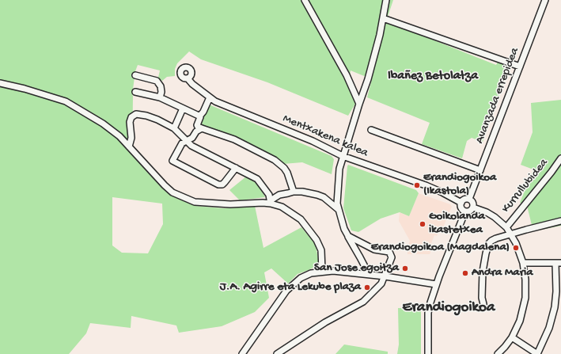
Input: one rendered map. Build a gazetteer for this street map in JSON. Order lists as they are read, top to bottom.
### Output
{
  "streets": {
    "street": ["Avanzada errepidea", "Mentxakena kalea", "Kurrullubidea"]
  },
  "crossings": [
    ["Avanzada errepidea", "Mentxakena kalea"]
  ],
  "districts": ["Ibañez Betolatza", "Erandiogoikoa"],
  "places": [
    "Erandiogoikoa (Ikastola)",
    "Goikolanda ikastetxea",
    "Erandiogoikoa (Magdalena)",
    "San Jose egoitza",
    "Andra Maria",
    "J.A. Agirre eta Lekube plaza"
  ]
}
